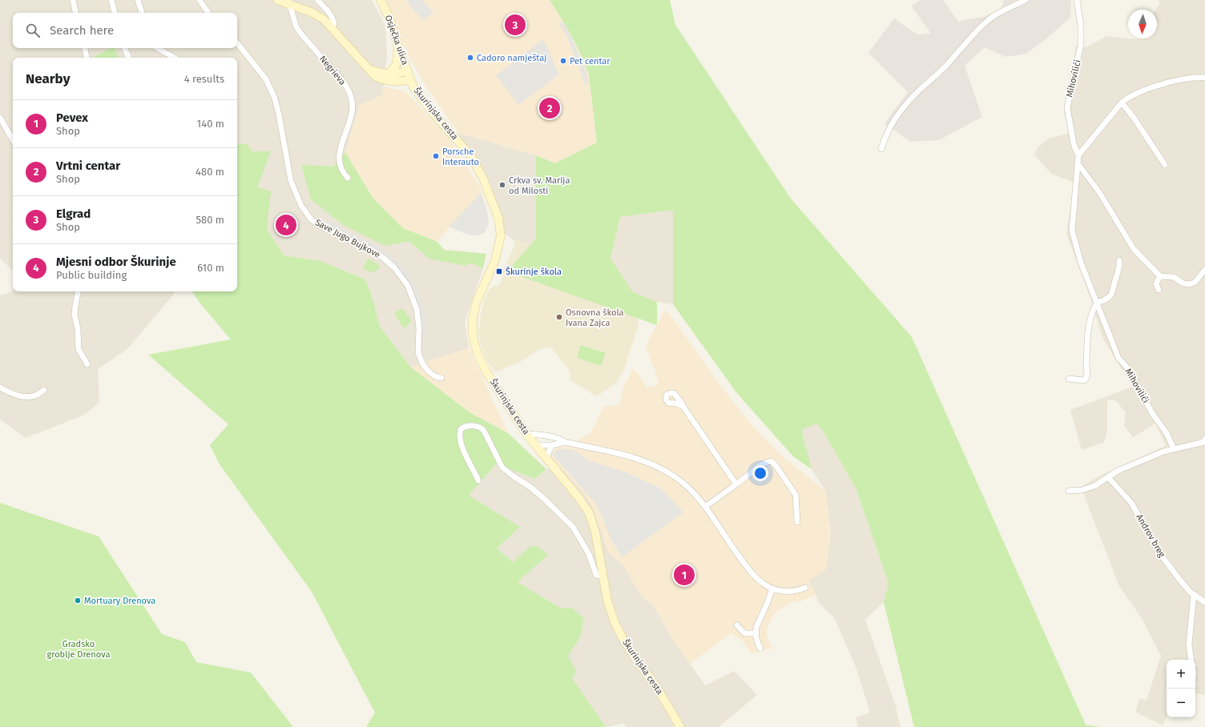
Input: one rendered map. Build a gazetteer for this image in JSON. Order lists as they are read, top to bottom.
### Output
{
  "streets": {
    "street": [
      "Osječka ulica",
      "Negrieva",
      "Mihovilići",
      "Škurinjska cesta",
      "Save Jugo Bujkove",
      "Androv breg"
    ]
  },
  "crossings": [
    ["Osječka ulica", "Škurinjska cesta"]
  ],
  "parks": ["Gradsko groblje Drenova"],
  "places": {
    "other": [
      "Cadoro namještaj",
      "Pet centar",
      "Porsche Interauto",
      "Crkva sv. Marija od Milosti",
      "Osnovna škola Ivana Zajca",
      "Mortuary Drenova"
    ],
    "transit": ["Škurinje škola"]
  },
  "north": "bottom",
  "page": {
    "pins": [
      "3",
      "2",
      "4",
      "1"
    ],
    "search": "Search here",
    "heading": ["Nearby", "4 results"],
    "list": [
      {
        "mark": "1",
        "name": "Pevex",
        "note": "Shop",
        "value": "140 m"
      },
      {
        "mark": "2",
        "name": "Vrtni centar",
        "note": "Shop",
        "value": "480 m"
      },
      {
        "mark": "3",
        "name": "Elgrad",
        "note": "Shop",
        "value": "580 m"
      },
      {
        "mark": "4",
        "name": "Mjesni odbor Škurinje",
        "note": "Public building",
        "value": "610 m"
      }
    ],
    "map_buttons": ["+", "−"]
  }
}
